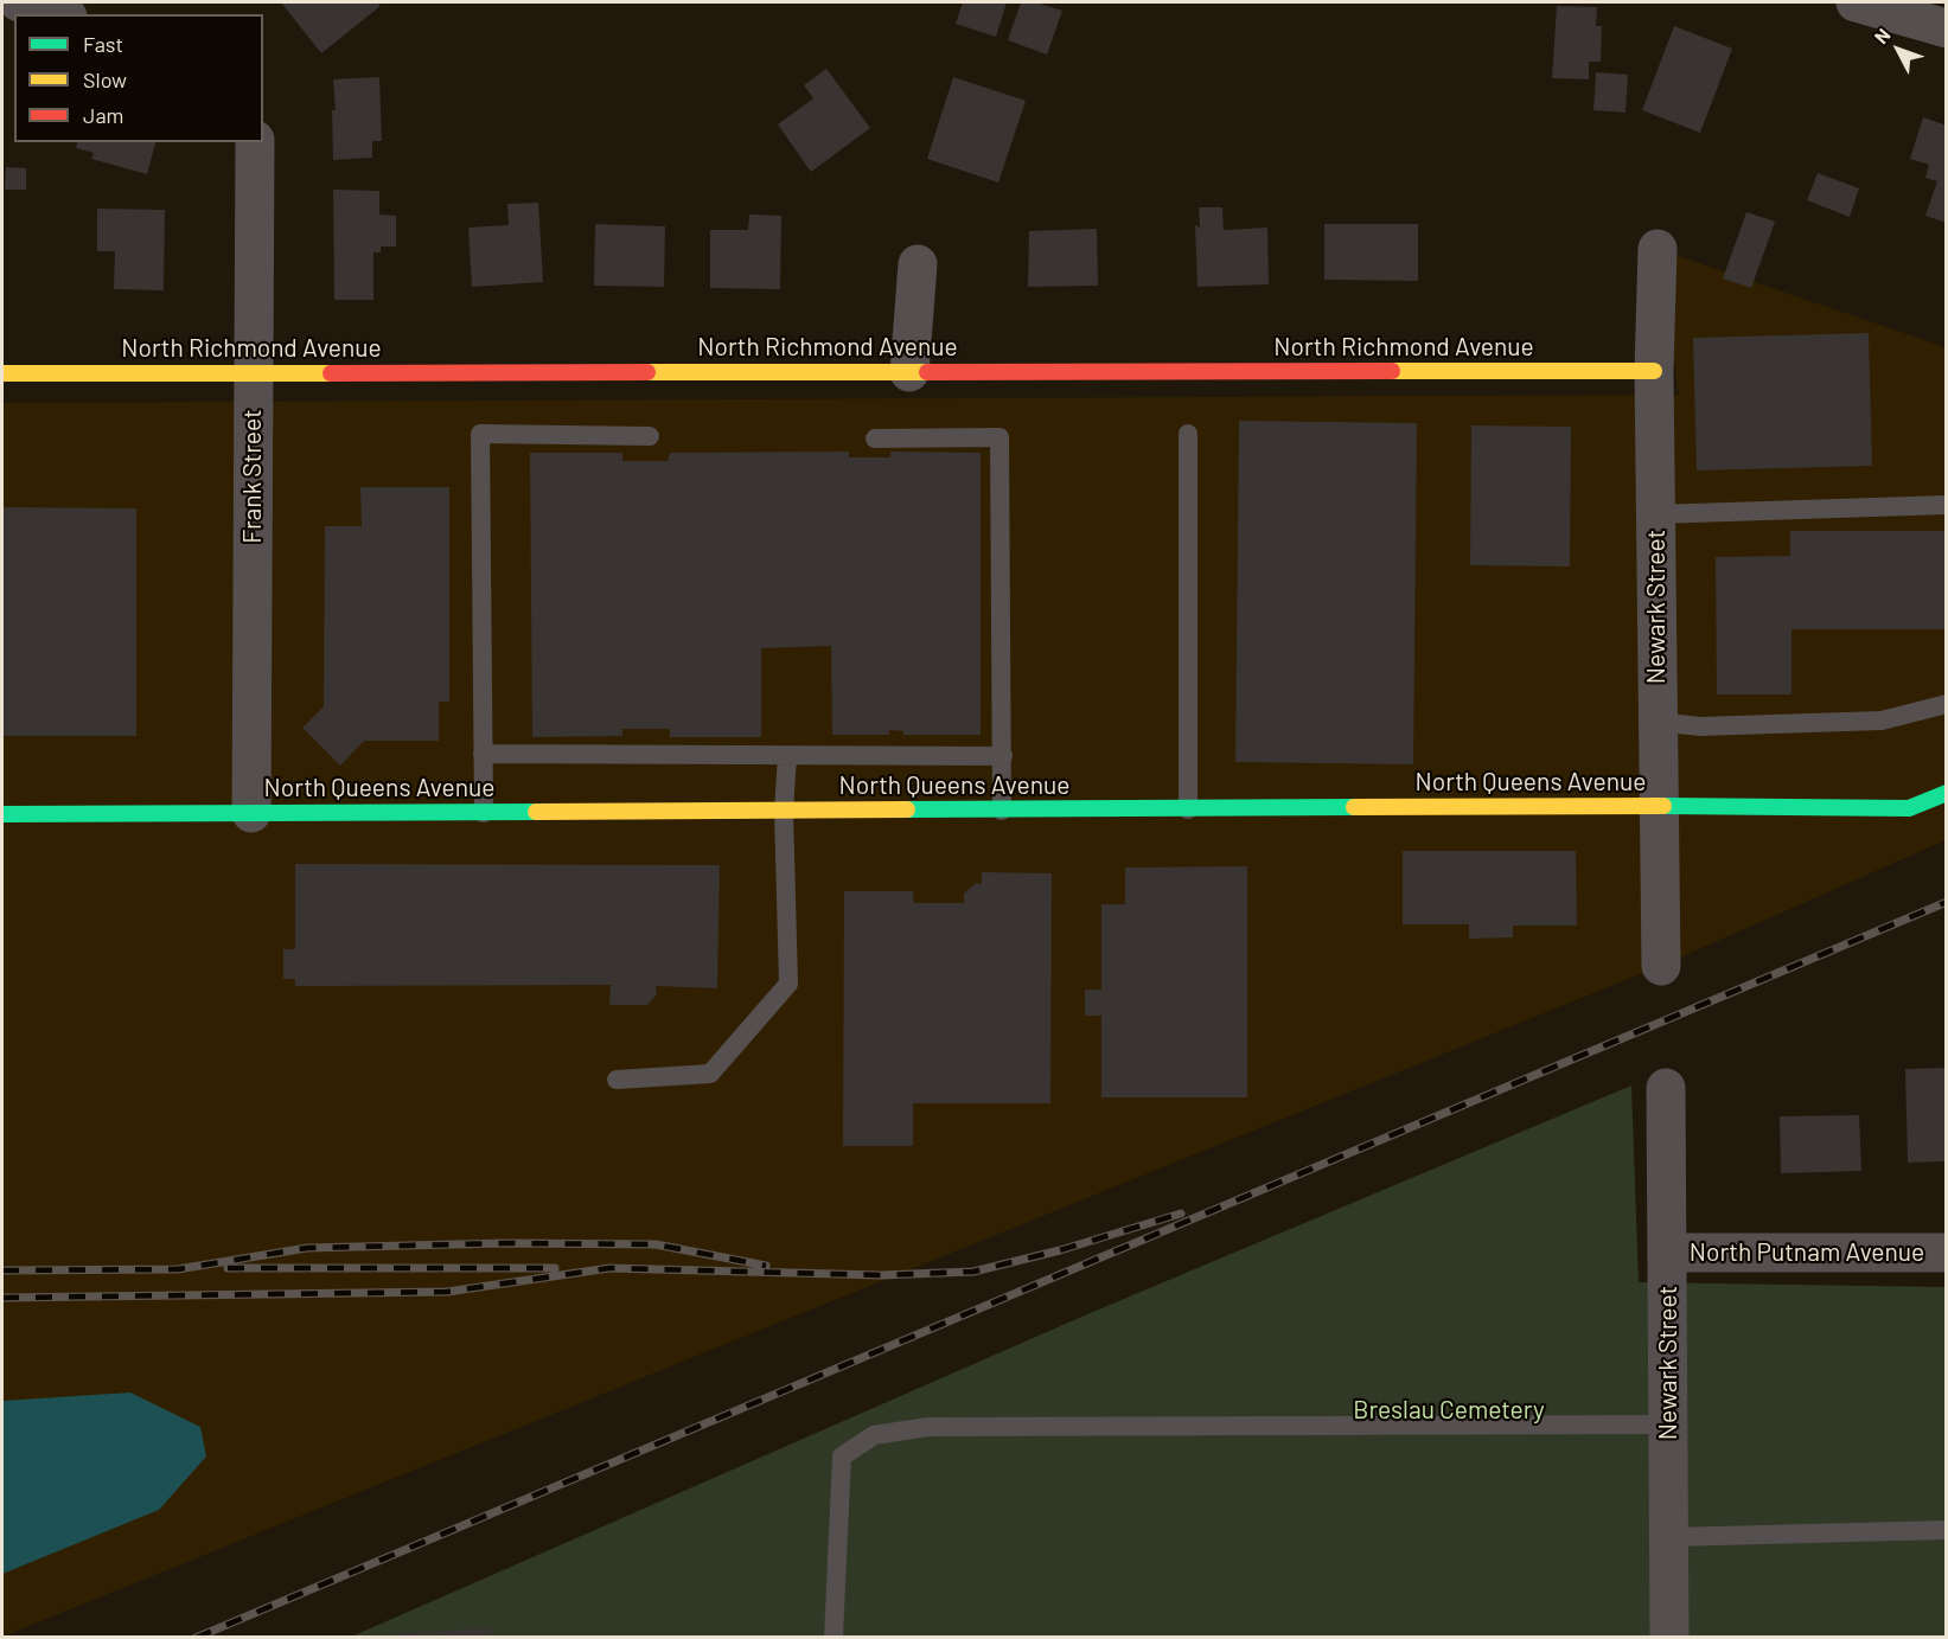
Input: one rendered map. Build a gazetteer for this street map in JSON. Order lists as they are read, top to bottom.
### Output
{
  "streets": {
    "street": [
      "North Richmond Avenue",
      "Frank Street",
      "Newark Street",
      "North Queens Avenue",
      "North Putnam Avenue"
    ]
  },
  "crossings": [
    ["North Richmond Avenue", "Frank Street"],
    ["North Richmond Avenue", "Newark Street"],
    ["Frank Street", "North Queens Avenue"],
    ["Newark Street", "North Queens Avenue"],
    ["Newark Street", "North Putnam Avenue"]
  ],
  "parks": ["Breslau Cemetery"],
  "legend": ["Fast", "Slow", "Jam"],
  "north": "top left"
}
